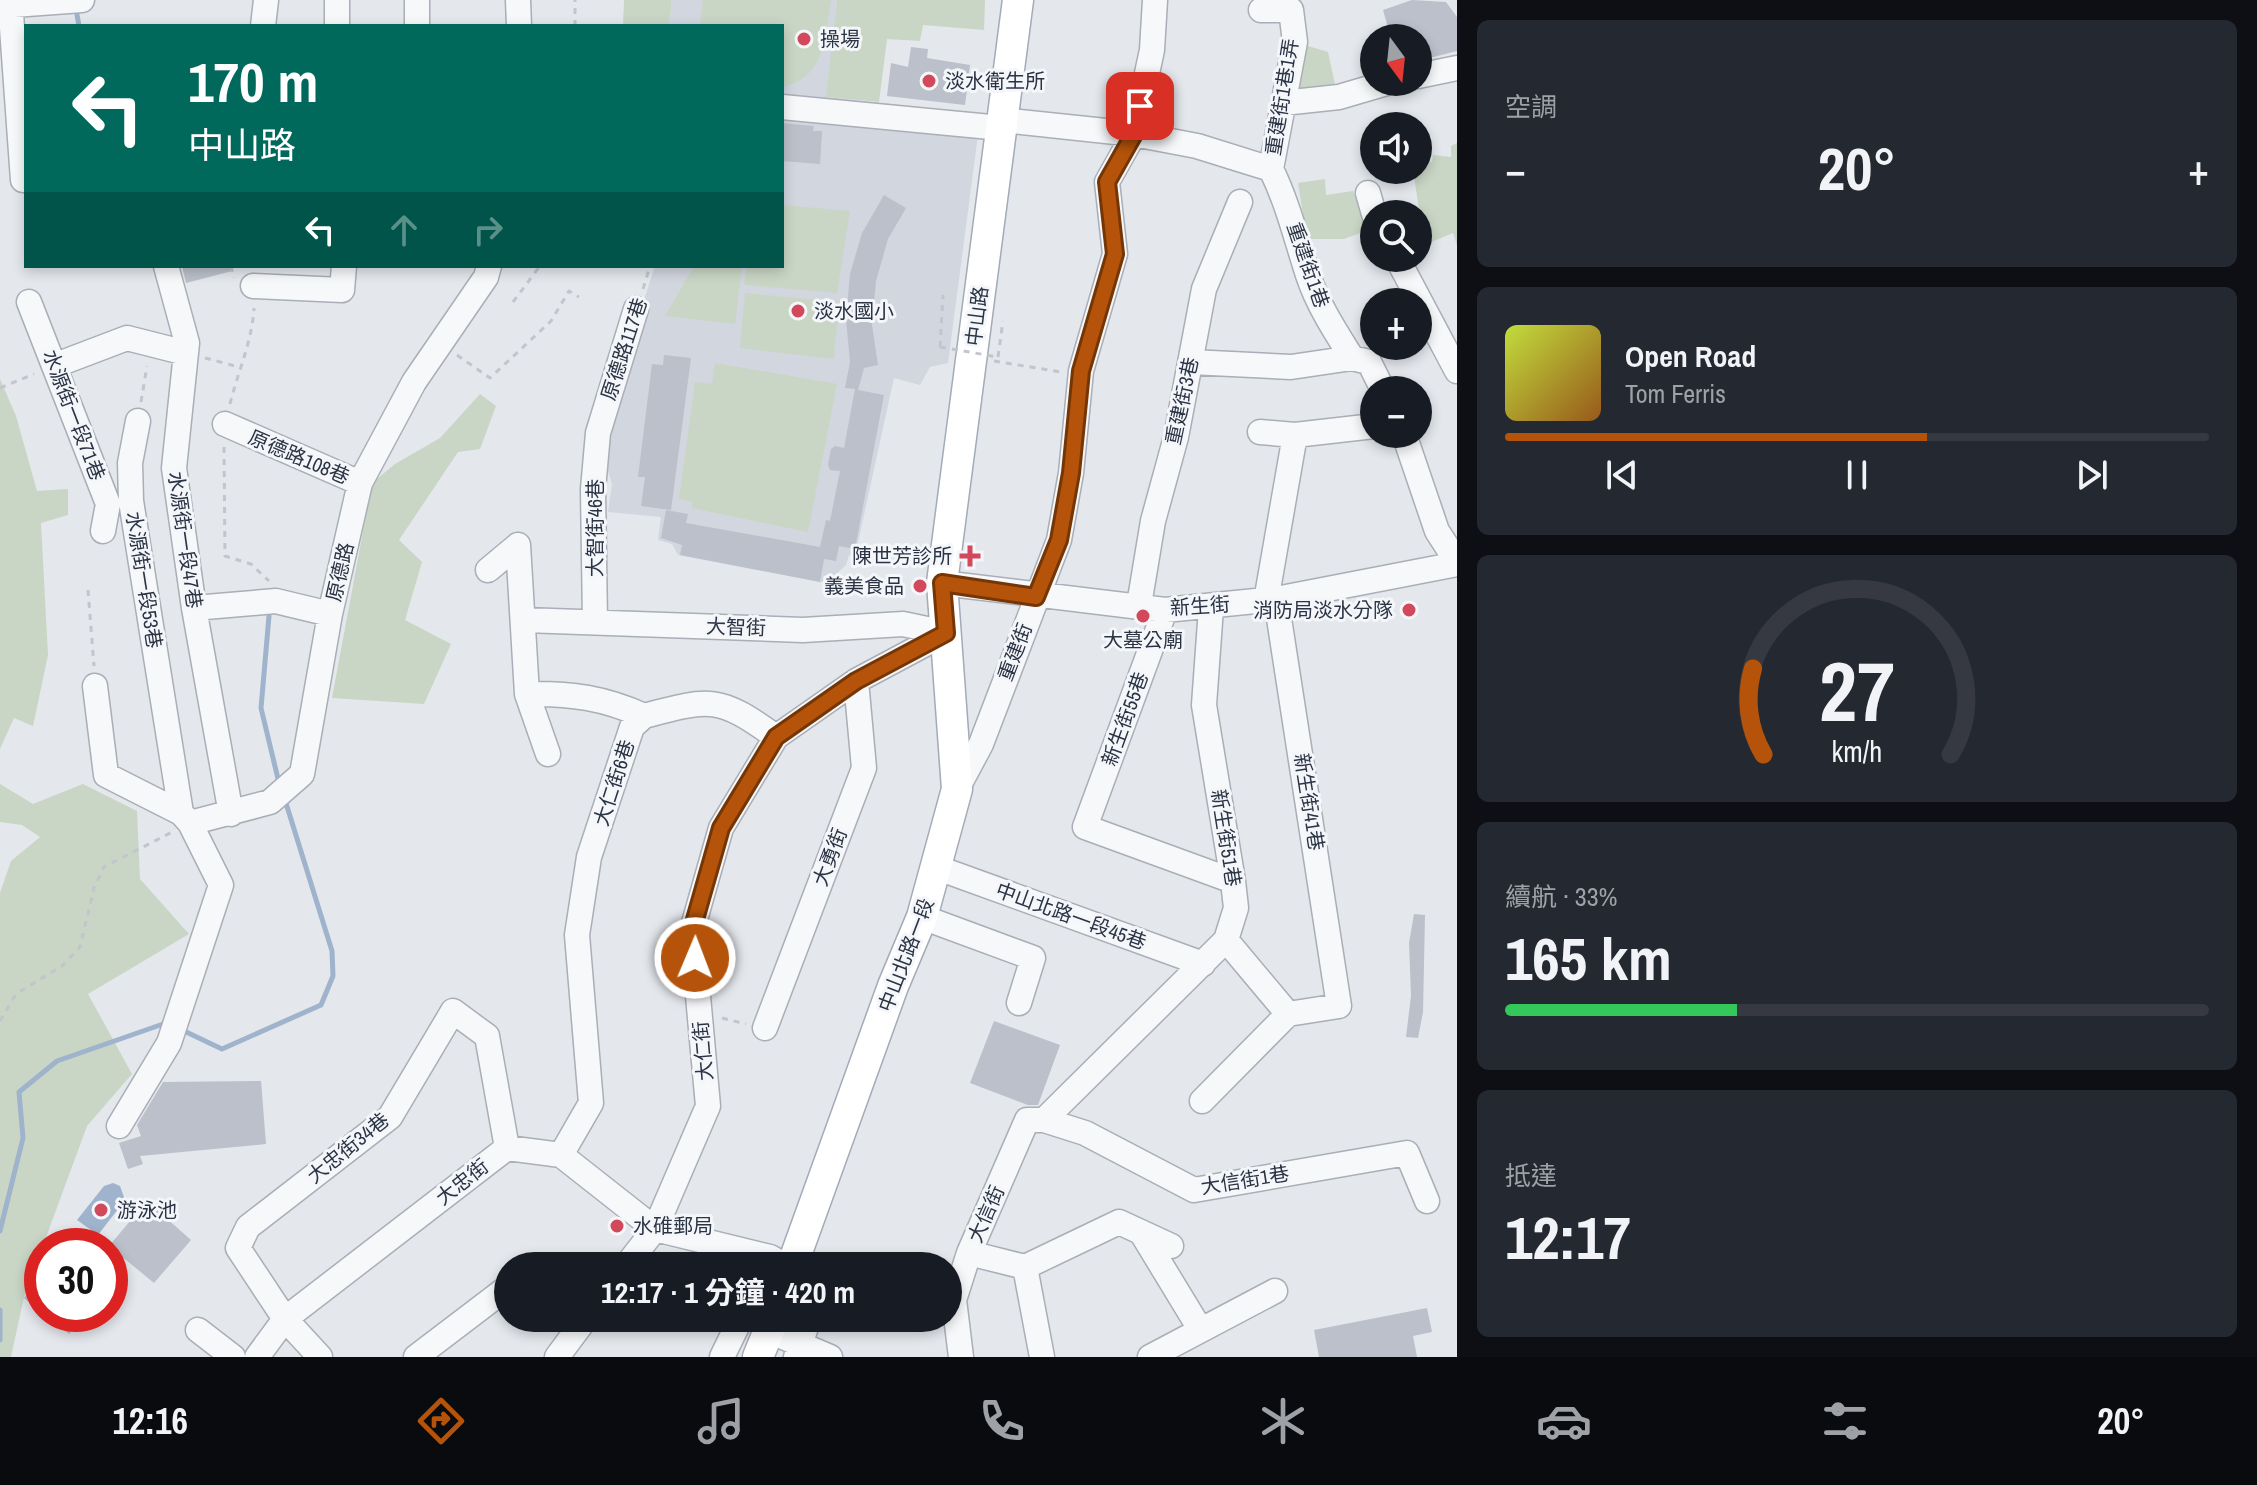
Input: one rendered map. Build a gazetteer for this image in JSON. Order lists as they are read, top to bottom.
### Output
{
  "streets": {
    "main road": ["中山路", "中山北路一段"],
    "street": [
      "重建街1巷1弄",
      "重建街1巷",
      "原德路117巷",
      "重建街3巷",
      "水源街一段71巷",
      "原德路108巷",
      "大智街46巷",
      "水源街一段47巷",
      "原德路",
      "水源街一段53巷",
      "新生街",
      "大智街",
      "重建街",
      "新生街55巷",
      "大仁街6巷",
      "新生街41巷",
      "新生街51巷",
      "大勇街",
      "中山北路一段45巷",
      "大仁街",
      "大忠街34巷",
      "大信街1巷",
      "大忠街",
      "大信街"
    ]
  },
  "crossings": [
    ["重建街1巷1弄", "重建街1巷"],
    ["重建街1巷1弄", "中山路"],
    ["重建街1巷1弄", "重建街"],
    ["中山路", "新生街"],
    ["中山路", "大智街"],
    ["中山路", "中山北路一段"],
    ["中山路", "大仁街"],
    ["原德路117巷", "大智街46巷"],
    ["重建街3巷", "新生街"],
    ["水源街一段71巷", "水源街一段53巷"],
    ["原德路108巷", "原德路"],
    ["大智街46巷", "大智街"],
    ["水源街一段47巷", "原德路"],
    ["原德路", "水源街一段53巷"],
    ["新生街", "重建街"],
    ["新生街", "新生街55巷"],
    ["新生街", "新生街41巷"],
    ["新生街", "新生街51巷"],
    ["大智街", "中山北路一段"],
    ["大智街", "大仁街"],
    ["重建街", "中山北路一段"],
    ["新生街55巷", "新生街51巷"],
    ["大仁街6巷", "大忠街"],
    ["大勇街", "大仁街"],
    ["中山北路一段45巷", "中山北路一段"],
    ["中山北路一段", "大仁街"],
    ["大忠街34巷", "大忠街"],
    ["大信街1巷", "大信街"]
  ],
  "places": {
    "other": [
      "操場",
      "淡水衛生所",
      "淡水國小",
      "義美食品",
      "消防局淡水分隊",
      "大墓公廟",
      "游泳池",
      "水碓郵局"
    ],
    "health": ["陳世芳診所"]
  },
  "north": "bottom",
  "page": {
    "tile": [
      "空調",
      ["續航 · 33%", "165 km"],
      ["抵達", "12:17"]
    ],
    "map_buttons": ["+", "−"],
    "turn": ["170 m", "中山路"],
    "heat": ["−", "20°", "+"],
    "song": ["Open Road", "Tom Ferris"],
    "limit": "30",
    "trip": "12:17 · 1 分鐘 · 420 m",
    "tabs": ["12:16", "20°"],
    "gauge": ["27", "km/h"]
  }
}
